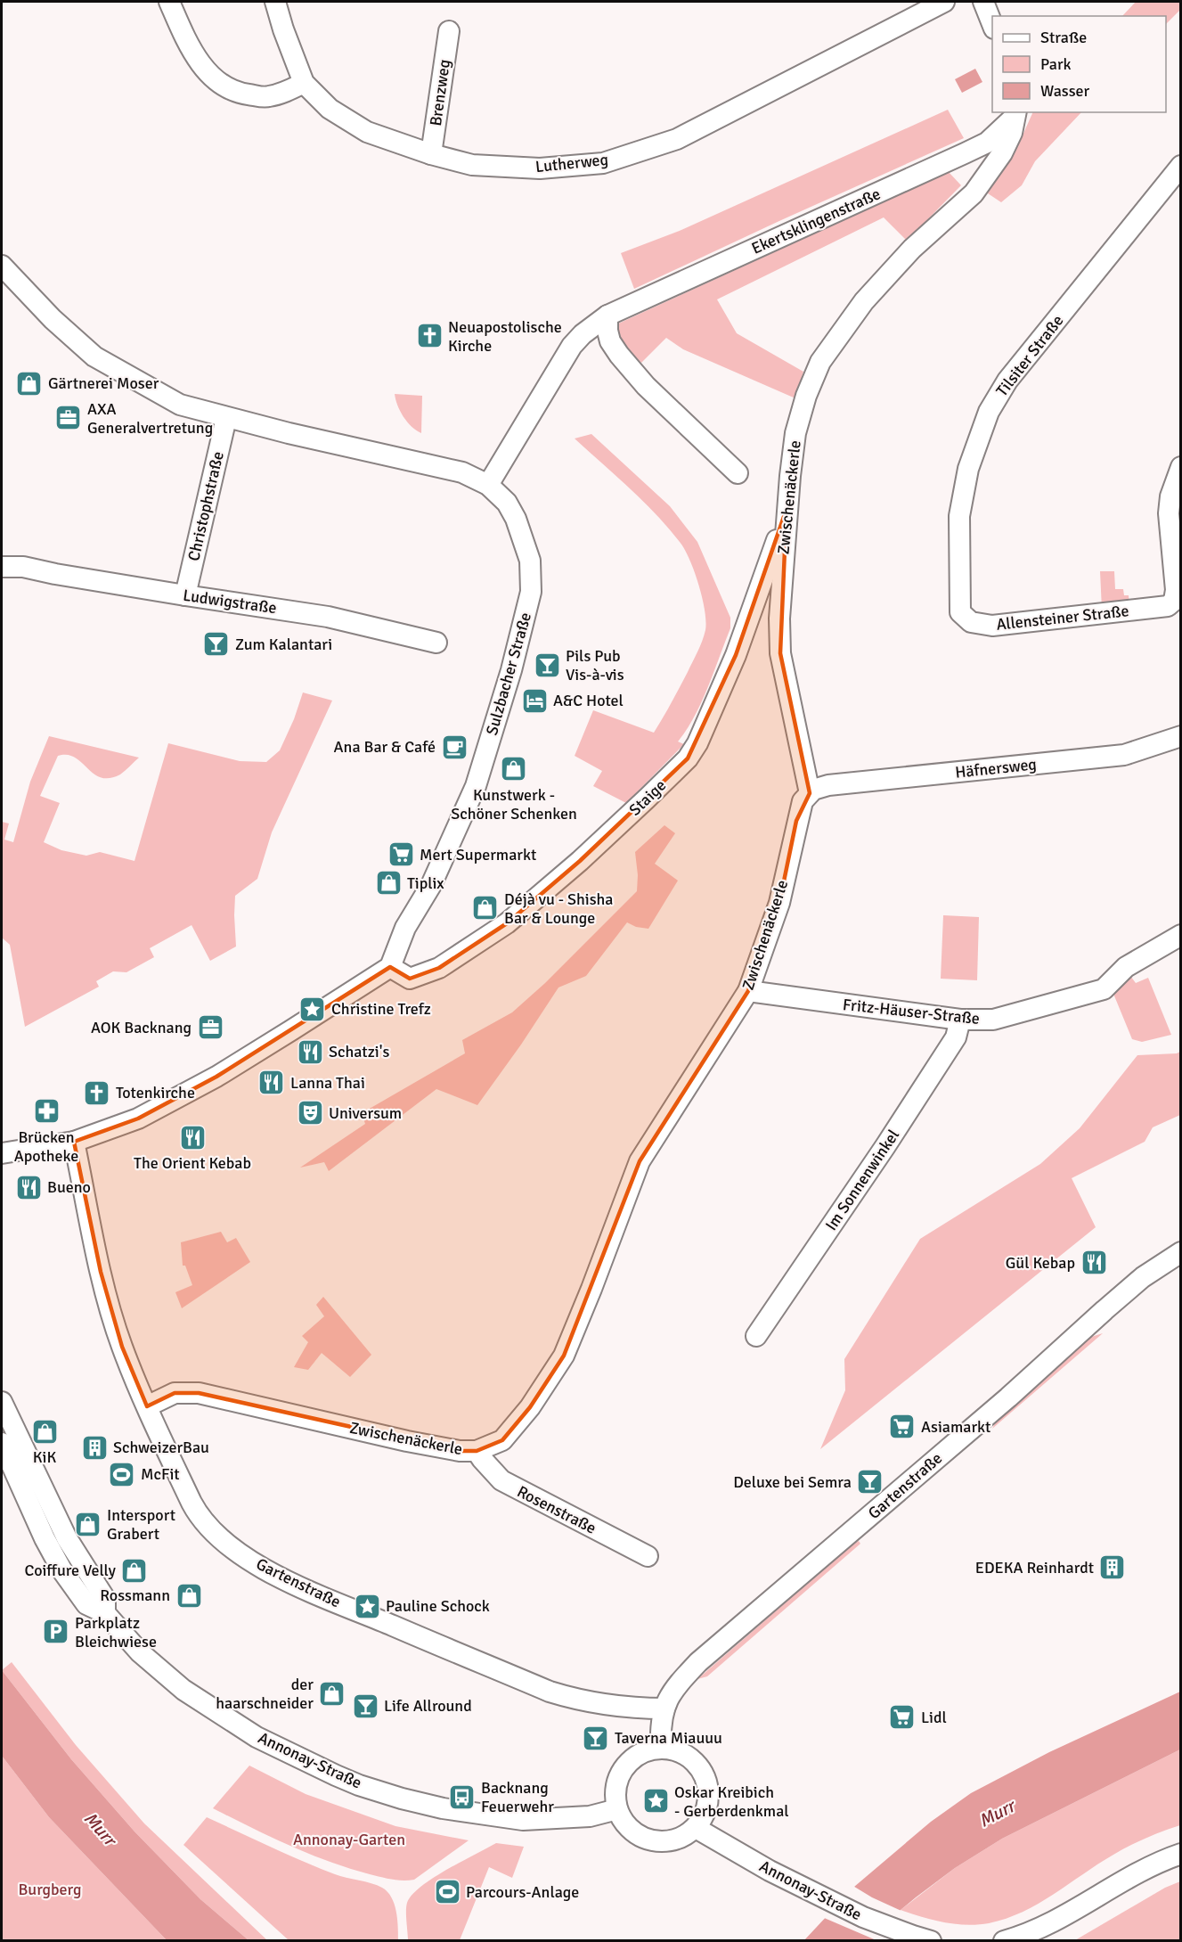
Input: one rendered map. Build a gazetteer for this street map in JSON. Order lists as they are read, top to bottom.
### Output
{
  "streets": {
    "street": [
      "Brenzweg",
      "Lutherweg",
      "Ekertsklingenstraße",
      "Tilsiter Straße",
      "Zwischenäckerle",
      "Christophstraße",
      "Ludwigstraße",
      "Allensteiner Straße",
      "Sulzbacher Straße",
      "Häfnersweg",
      "Staige",
      "Fritz-Häuser-Straße",
      "Im Sonnenwinkel",
      "Gartenstraße",
      "Rosenstraße",
      "Annonay-Straße"
    ]
  },
  "crossings": [
    ["Brenzweg", "Lutherweg"],
    ["Ekertsklingenstraße", "Zwischenäckerle"],
    ["Ekertsklingenstraße", "Sulzbacher Straße"],
    ["Tilsiter Straße", "Allensteiner Straße"],
    ["Zwischenäckerle", "Häfnersweg"],
    ["Zwischenäckerle", "Staige"],
    ["Zwischenäckerle", "Fritz-Häuser-Straße"],
    ["Zwischenäckerle", "Gartenstraße"],
    ["Zwischenäckerle", "Rosenstraße"],
    ["Christophstraße", "Ludwigstraße"],
    ["Christophstraße", "Sulzbacher Straße"],
    ["Sulzbacher Straße", "Staige"],
    ["Fritz-Häuser-Straße", "Im Sonnenwinkel"],
    ["Gartenstraße", "Annonay-Straße"]
  ],
  "water": ["Murr"],
  "parks": ["Annonay-Garten", "Burgberg"],
  "places": {
    "church": ["Neuapostolische Kirche", "Totenkirche"],
    "shop": [
      "Gärtnerei Moser",
      "Kunstwerk - Schöner Schenken",
      "Tiplix",
      "Déjà vu - Shisha Bar & Lounge",
      "KiK",
      "Intersport Grabert",
      "Coiffure Velly",
      "Rossmann",
      "der haarschneider"
    ],
    "office": ["AXA Generalvertretung", "AOK Backnang"],
    "bar": [
      "Zum Kalantari",
      "Pils Pub Vis-à-vis",
      "Deluxe bei Semra",
      "Life Allround",
      "Taverna Miauuu"
    ],
    "hotel": ["A&C Hotel"],
    "cafe": ["Ana Bar & Café"],
    "supermarket": ["Mert Supermarkt", "Asiamarkt", "Lidl"],
    "place": ["Christine Trefz", "Pauline Schock", "Oskar Kreibich - Gerberdenkmal"],
    "restaurant": [
      "Schatzi's",
      "Lanna Thai",
      "The Orient Kebab",
      "Bueno",
      "Gül Kebap"
    ],
    "pharmacy": ["Brücken Apotheke"],
    "theatre": ["Universum"],
    "building": ["SchweizerBau", "EDEKA Reinhardt"],
    "sports": ["McFit", "Parcours-Anlage"],
    "parking": ["Parkplatz Bleichwiese"],
    "bus stop": ["Backnang Feuerwehr"]
  },
  "legend": ["Straße", "Park", "Wasser"]
}
